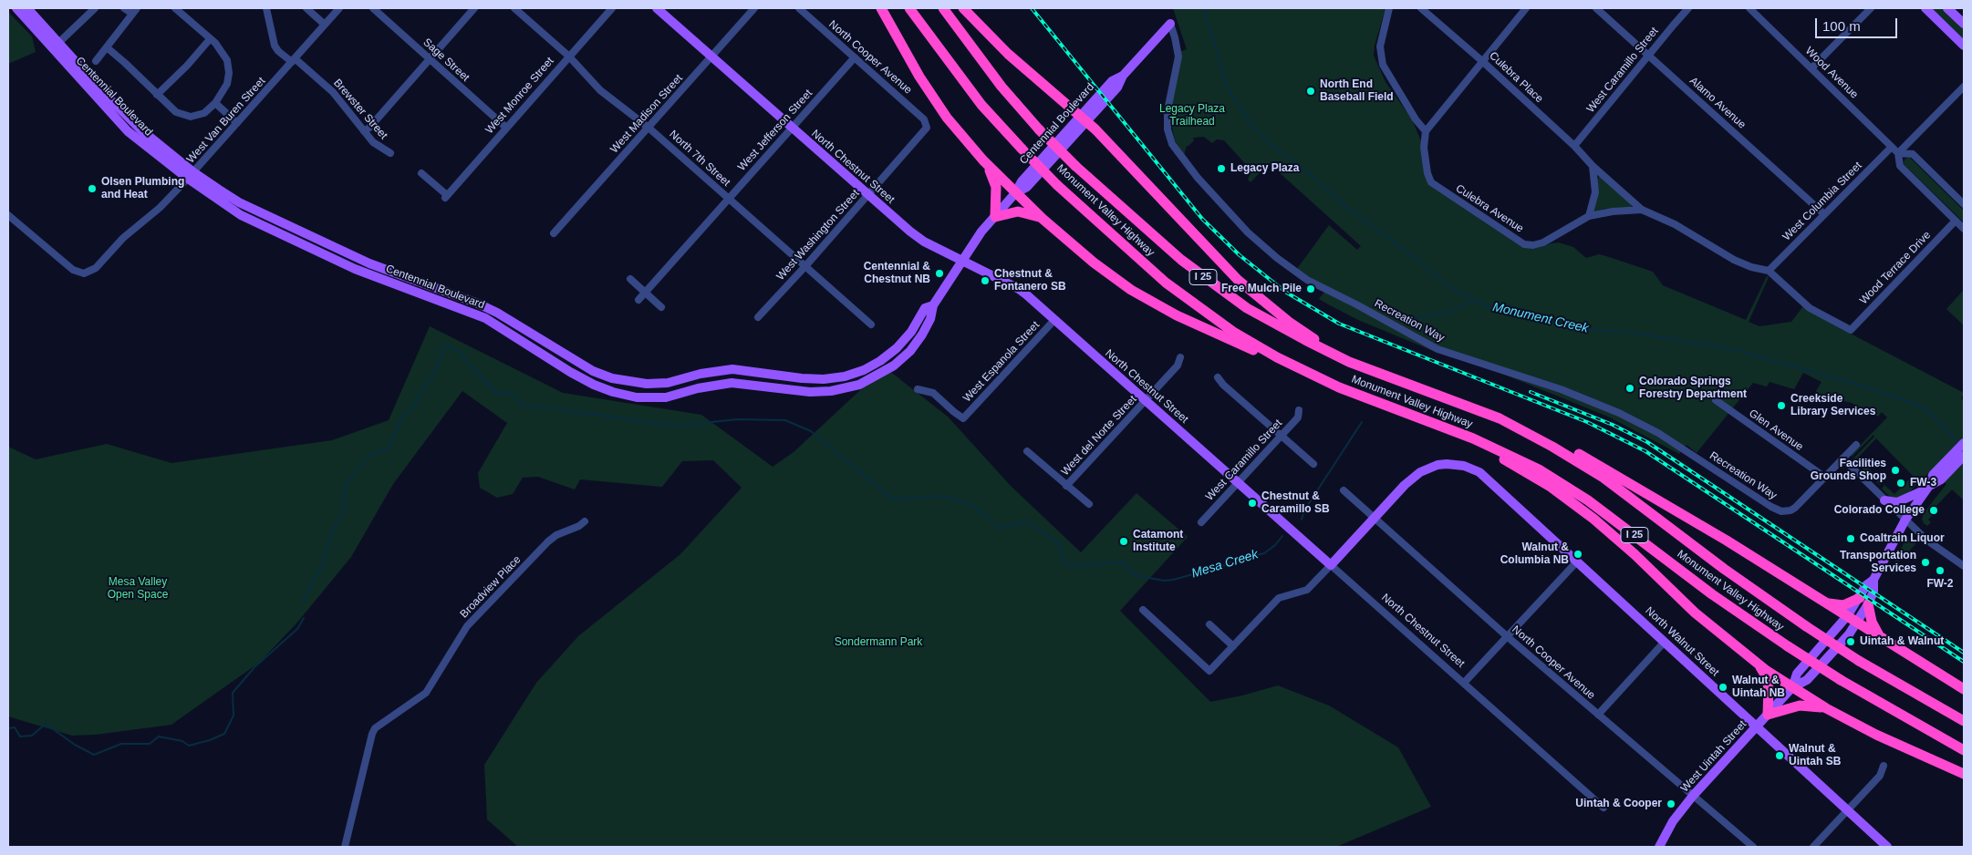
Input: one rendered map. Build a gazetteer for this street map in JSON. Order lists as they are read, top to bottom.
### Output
{
  "streets": {
    "highway": ["Monument Valley Highway", "I 25"],
    "main road": [
      "Centennial Boulevard",
      "North Chestnut Street",
      "North Walnut Street",
      "West Uintah Street"
    ],
    "street": [
      "North Cooper Avenue",
      "Sage Street",
      "West Caramillo Street",
      "Wood Avenue",
      "Culebra Place",
      "West Monroe Street",
      "Alamo Avenue",
      "Brewster Street",
      "West Madison Street",
      "West Van Buren Street",
      "West Jefferson Street",
      "North 7th Street",
      "West Columbia Street",
      "Culebra Avenue",
      "West Washington Street",
      "Wood Terrace Drive",
      "Recreation Way",
      "West Espanola Street",
      "Glen Avenue",
      "West del Norte Street",
      "Broadview Place"
    ]
  },
  "crossings": [
    ["North Cooper Avenue", "West Jefferson Street"],
    ["North Cooper Avenue", "West Washington Street"],
    ["North Cooper Avenue", "North Walnut Street"],
    ["North Cooper Avenue", "West Uintah Street"],
    ["Sage Street", "West Monroe Street"],
    ["West Caramillo Street", "Culebra Place"],
    ["West Caramillo Street", "Alamo Avenue"],
    ["West Caramillo Street", "North Chestnut Street"],
    ["Wood Avenue", "West Columbia Street"],
    ["Wood Avenue", "Wood Terrace Drive"],
    ["Culebra Place", "Culebra Avenue"],
    ["West Monroe Street", "North 7th Street"],
    ["Centennial Boulevard", "West Van Buren Street"],
    ["Centennial Boulevard", "North Chestnut Street"],
    ["Centennial Boulevard", "Recreation Way"],
    ["Alamo Avenue", "West Columbia Street"],
    ["Brewster Street", "West Van Buren Street"],
    ["West Madison Street", "North 7th Street"],
    ["West Madison Street", "North Chestnut Street"],
    ["West Jefferson Street", "North 7th Street"],
    ["West Jefferson Street", "North Chestnut Street"],
    ["North 7th Street", "West Washington Street"],
    ["North Chestnut Street", "West Washington Street"],
    ["North Chestnut Street", "West Espanola Street"],
    ["North Chestnut Street", "West del Norte Street"],
    ["West Columbia Street", "Culebra Avenue"],
    ["Culebra Avenue", "Wood Terrace Drive"],
    ["Recreation Way", "Glen Avenue"],
    ["North Walnut Street", "West Uintah Street"]
  ],
  "water": ["Monument Creek", "Mesa Creek"],
  "parks": ["Legacy Plaza Trailhead", "Mesa Valley Open Space", "Sondermann Park"],
  "places": [
    "North End Baseball Field",
    "Legacy Plaza",
    "Olsen Plumbing and Heat",
    "Centennial & Chestnut NB",
    "Chestnut & Fontanero SB",
    "Free Mulch Pile",
    "Colorado Springs Forestry Department",
    "Creekside Library Services",
    "Facilities Grounds Shop",
    "FW-3",
    "Chestnut & Caramillo SB",
    "Colorado College",
    "Coaltrain Liquor",
    "Catamont Institute",
    "Walnut & Columbia NB",
    "Transportation Services",
    "FW-2",
    "Uintah & Walnut",
    "Walnut & Uintah NB",
    "Walnut & Uintah SB",
    "Uintah & Cooper"
  ],
  "scale_bar": "100 m"
}
